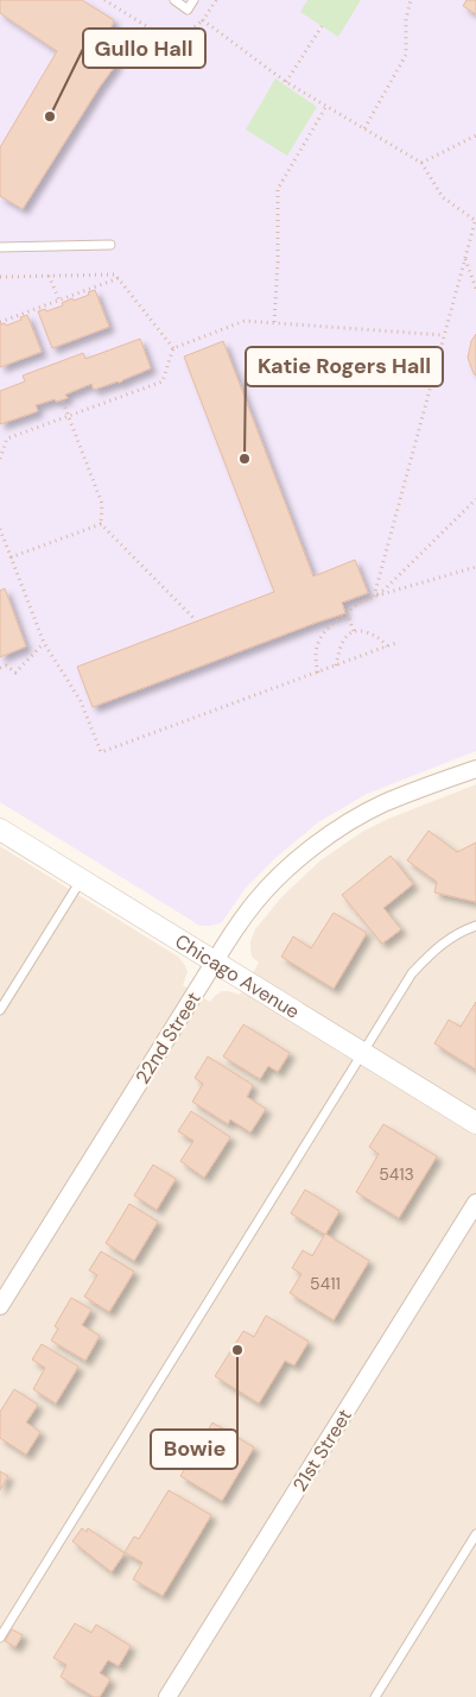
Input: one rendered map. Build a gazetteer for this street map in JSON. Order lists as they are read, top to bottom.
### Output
{
  "streets": {
    "street": ["Chicago Avenue", "22nd Street", "21st Street"]
  },
  "crossings": [
    ["Chicago Avenue", "22nd Street"]
  ],
  "places": ["Gullo Hall", "Katie Rogers Hall", "Bowie"],
  "house_numbers": ["5413", "5411"]
}
